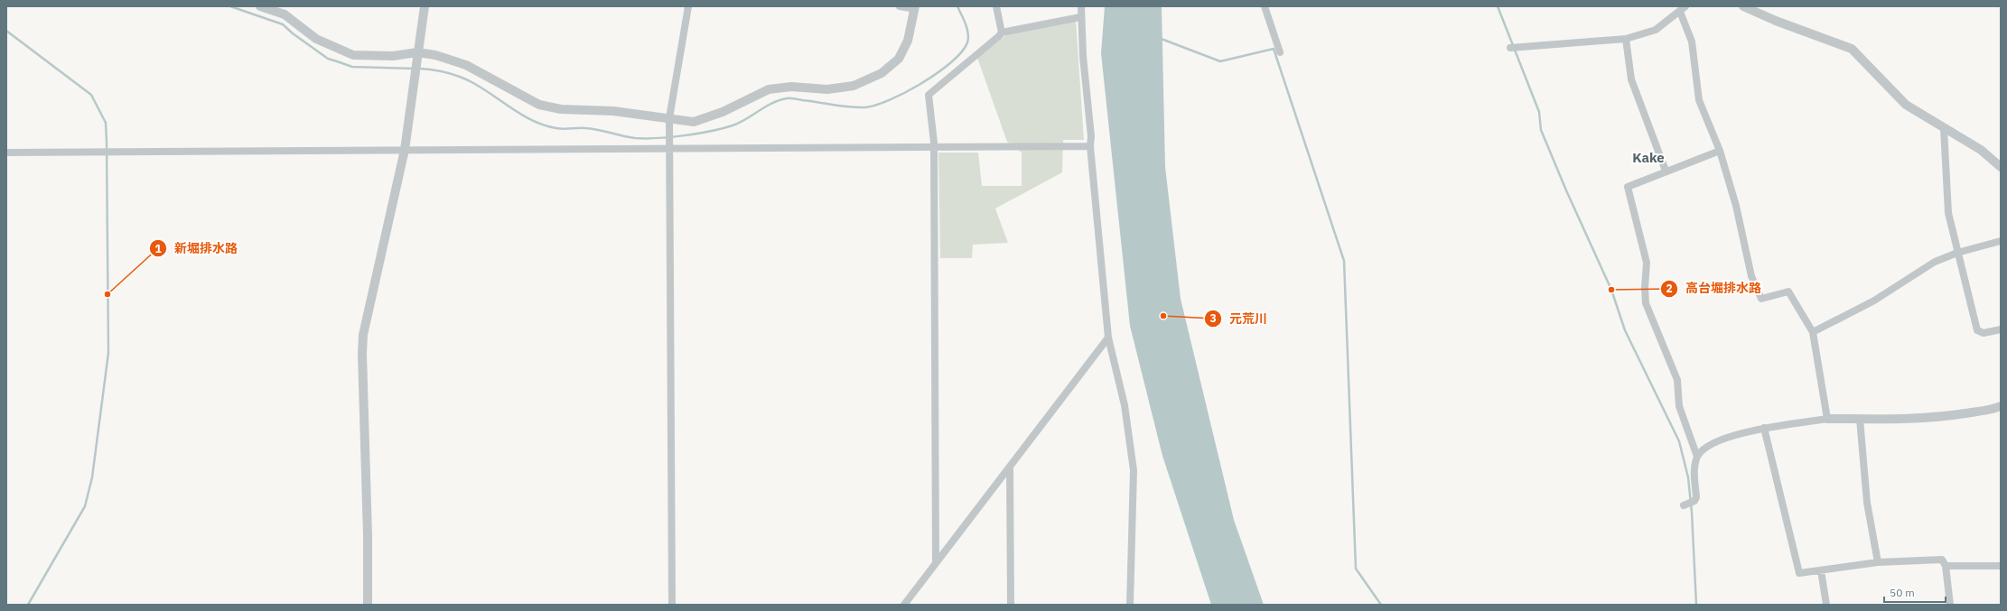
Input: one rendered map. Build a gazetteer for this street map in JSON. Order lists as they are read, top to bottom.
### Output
{
  "districts": ["Kake"],
  "places": ["高台堀排水路", "新堀排水路", "元荒川"],
  "scale_bar": "50 m"
}
